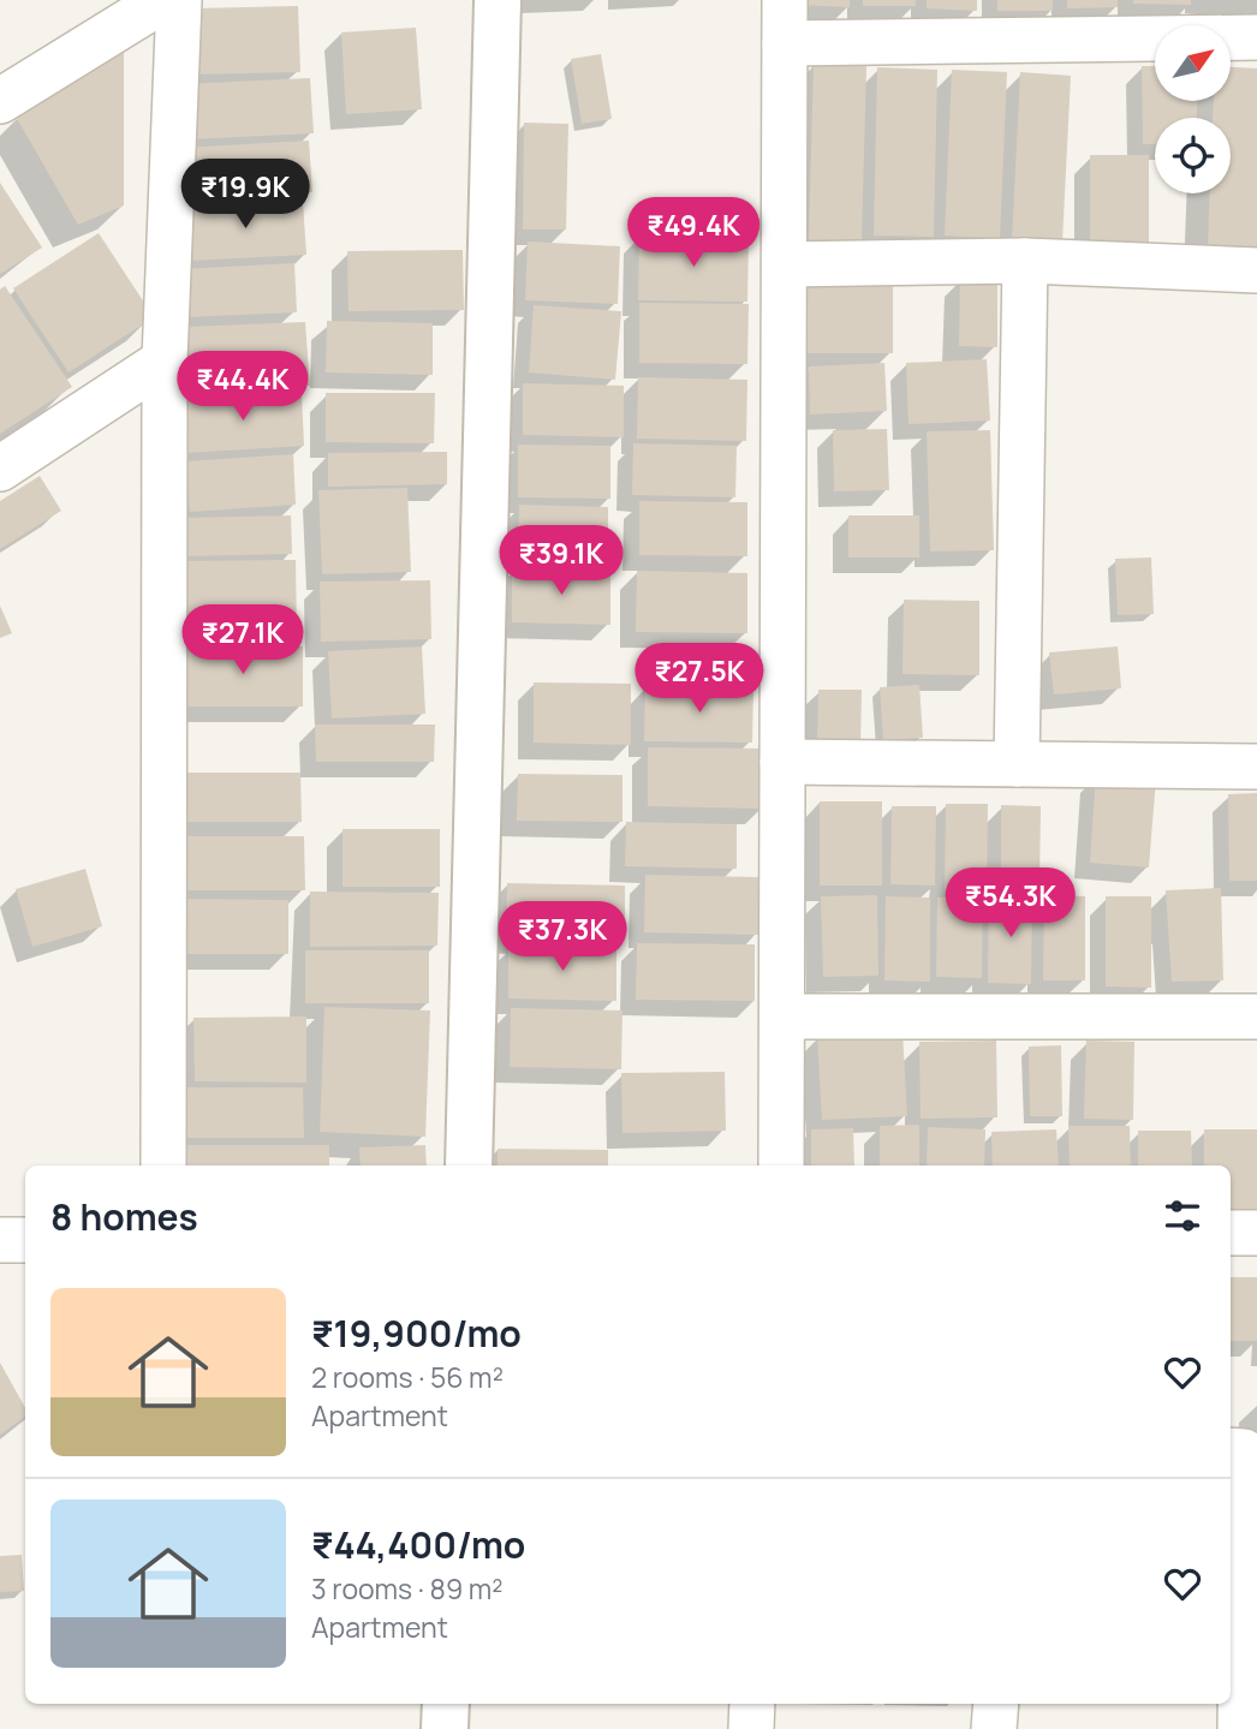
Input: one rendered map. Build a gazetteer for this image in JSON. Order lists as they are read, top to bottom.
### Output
{
  "north": "top right",
  "page": {
    "price": [
      "₹19.9K",
      "₹49.4K",
      "₹44.4K",
      "₹39.1K",
      "₹27.1K",
      "₹27.5K",
      "₹54.3K",
      "₹37.3K"
    ],
    "heading": "8 homes",
    "list": [
      {
        "name": "₹19,900/mo",
        "note": "2 rooms · 56 m² · Apartment"
      },
      {
        "name": "₹44,400/mo",
        "note": "3 rooms · 89 m² · Apartment"
      }
    ]
  }
}
